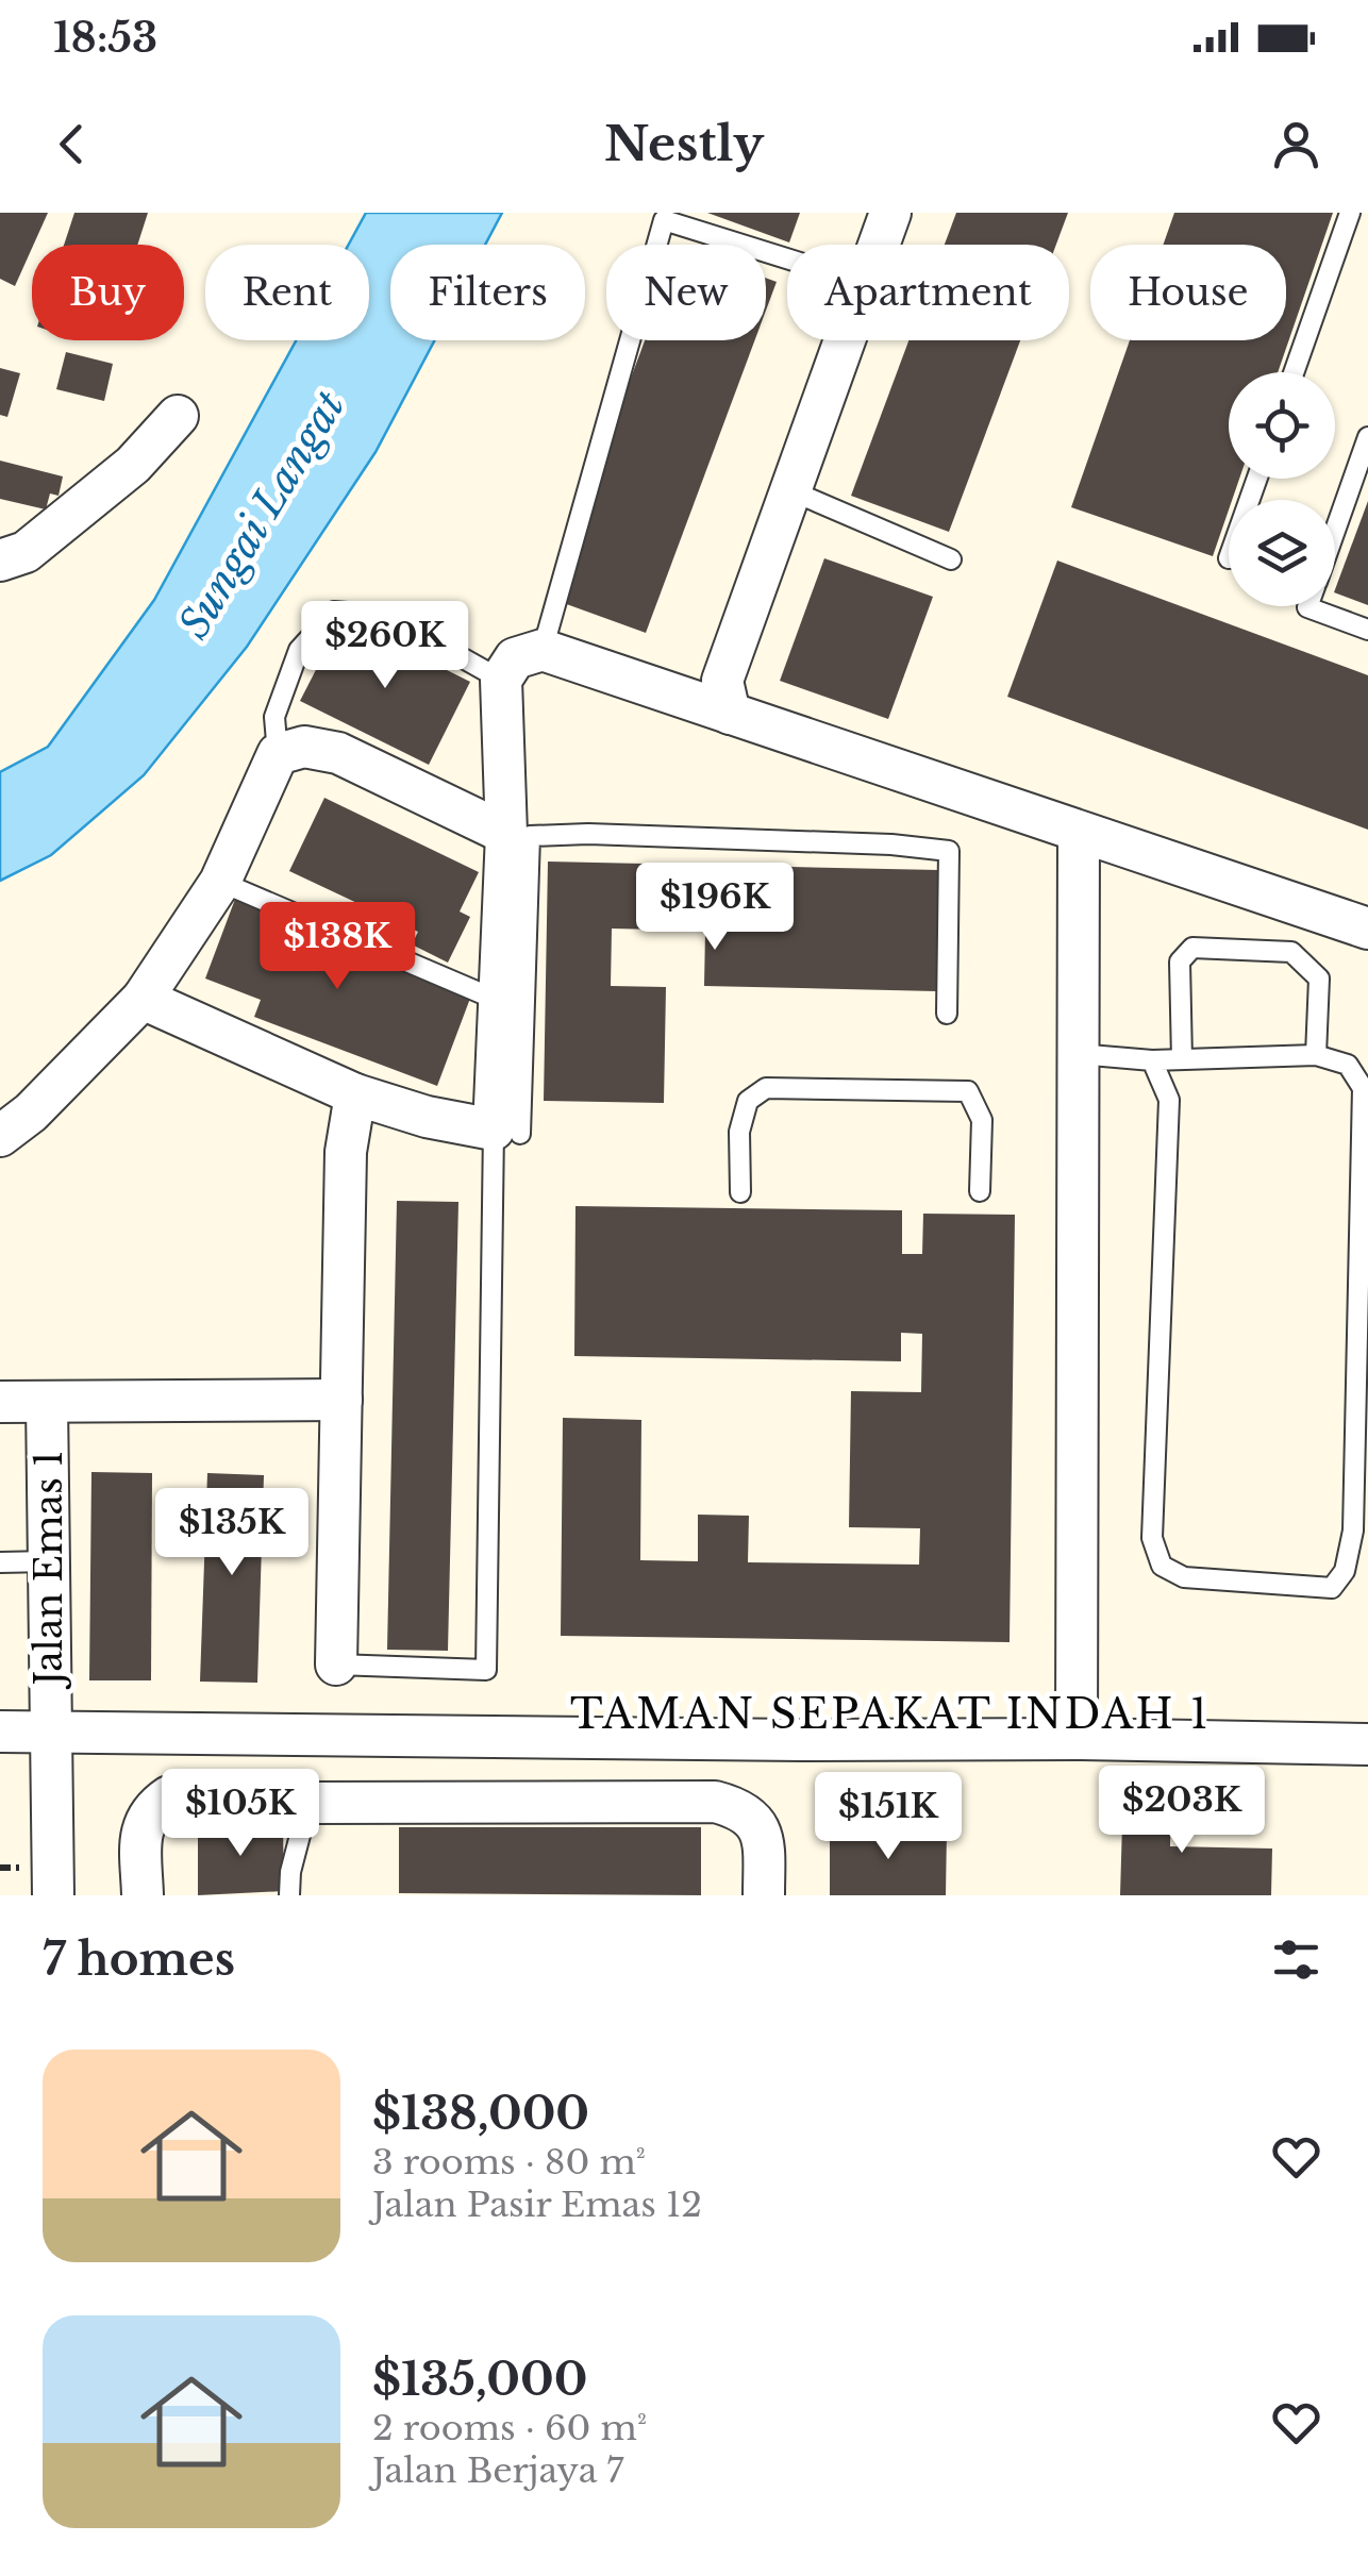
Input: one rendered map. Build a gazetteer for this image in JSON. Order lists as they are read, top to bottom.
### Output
{
  "streets": {
    "street": ["Jalan Emas 1"]
  },
  "districts": ["TAMAN SEPAKAT INDAH 1"],
  "water": ["Sungai Langat"],
  "page": {
    "status": "18:53",
    "header": "Nestly",
    "chip": [
      "Buy",
      "Rent",
      "Filters",
      "New",
      "Apartment",
      "House"
    ],
    "price": [
      "$260K",
      "$196K",
      "$138K",
      "$135K",
      "$203K",
      "$105K",
      "$151K"
    ],
    "heading": "7 homes",
    "list": [
      {
        "name": "$138,000",
        "note": "3 rooms · 80 m² · Jalan Pasir Emas 12"
      },
      {
        "name": "$135,000",
        "note": "2 rooms · 60 m² · Jalan Berjaya 7"
      }
    ]
  }
}
